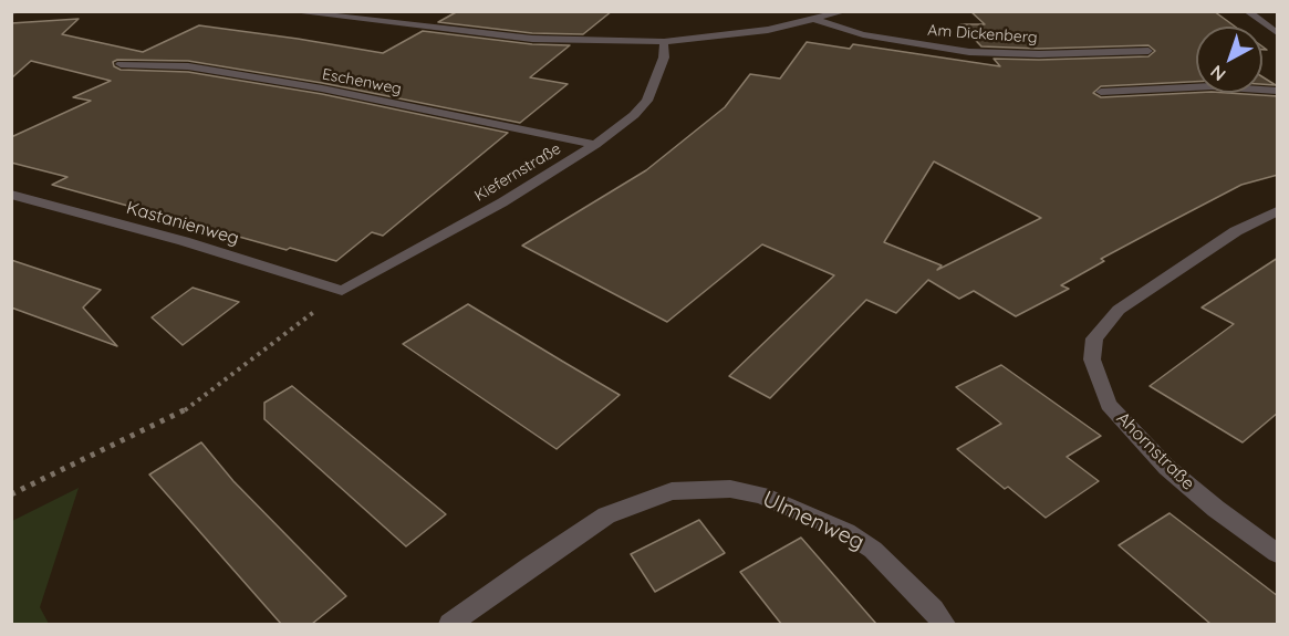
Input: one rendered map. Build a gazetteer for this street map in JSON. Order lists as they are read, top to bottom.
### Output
{
  "streets": {
    "street": [
      "Am Dickenberg",
      "Eschenweg",
      "Kiefernstraße",
      "Kastanienweg",
      "Ahornstraße",
      "Ulmenweg"
    ]
  },
  "crossings": [
    ["Am Dickenberg", "Kiefernstraße"],
    ["Eschenweg", "Kiefernstraße"],
    ["Kiefernstraße", "Kastanienweg"]
  ],
  "north": "bottom left"
}
